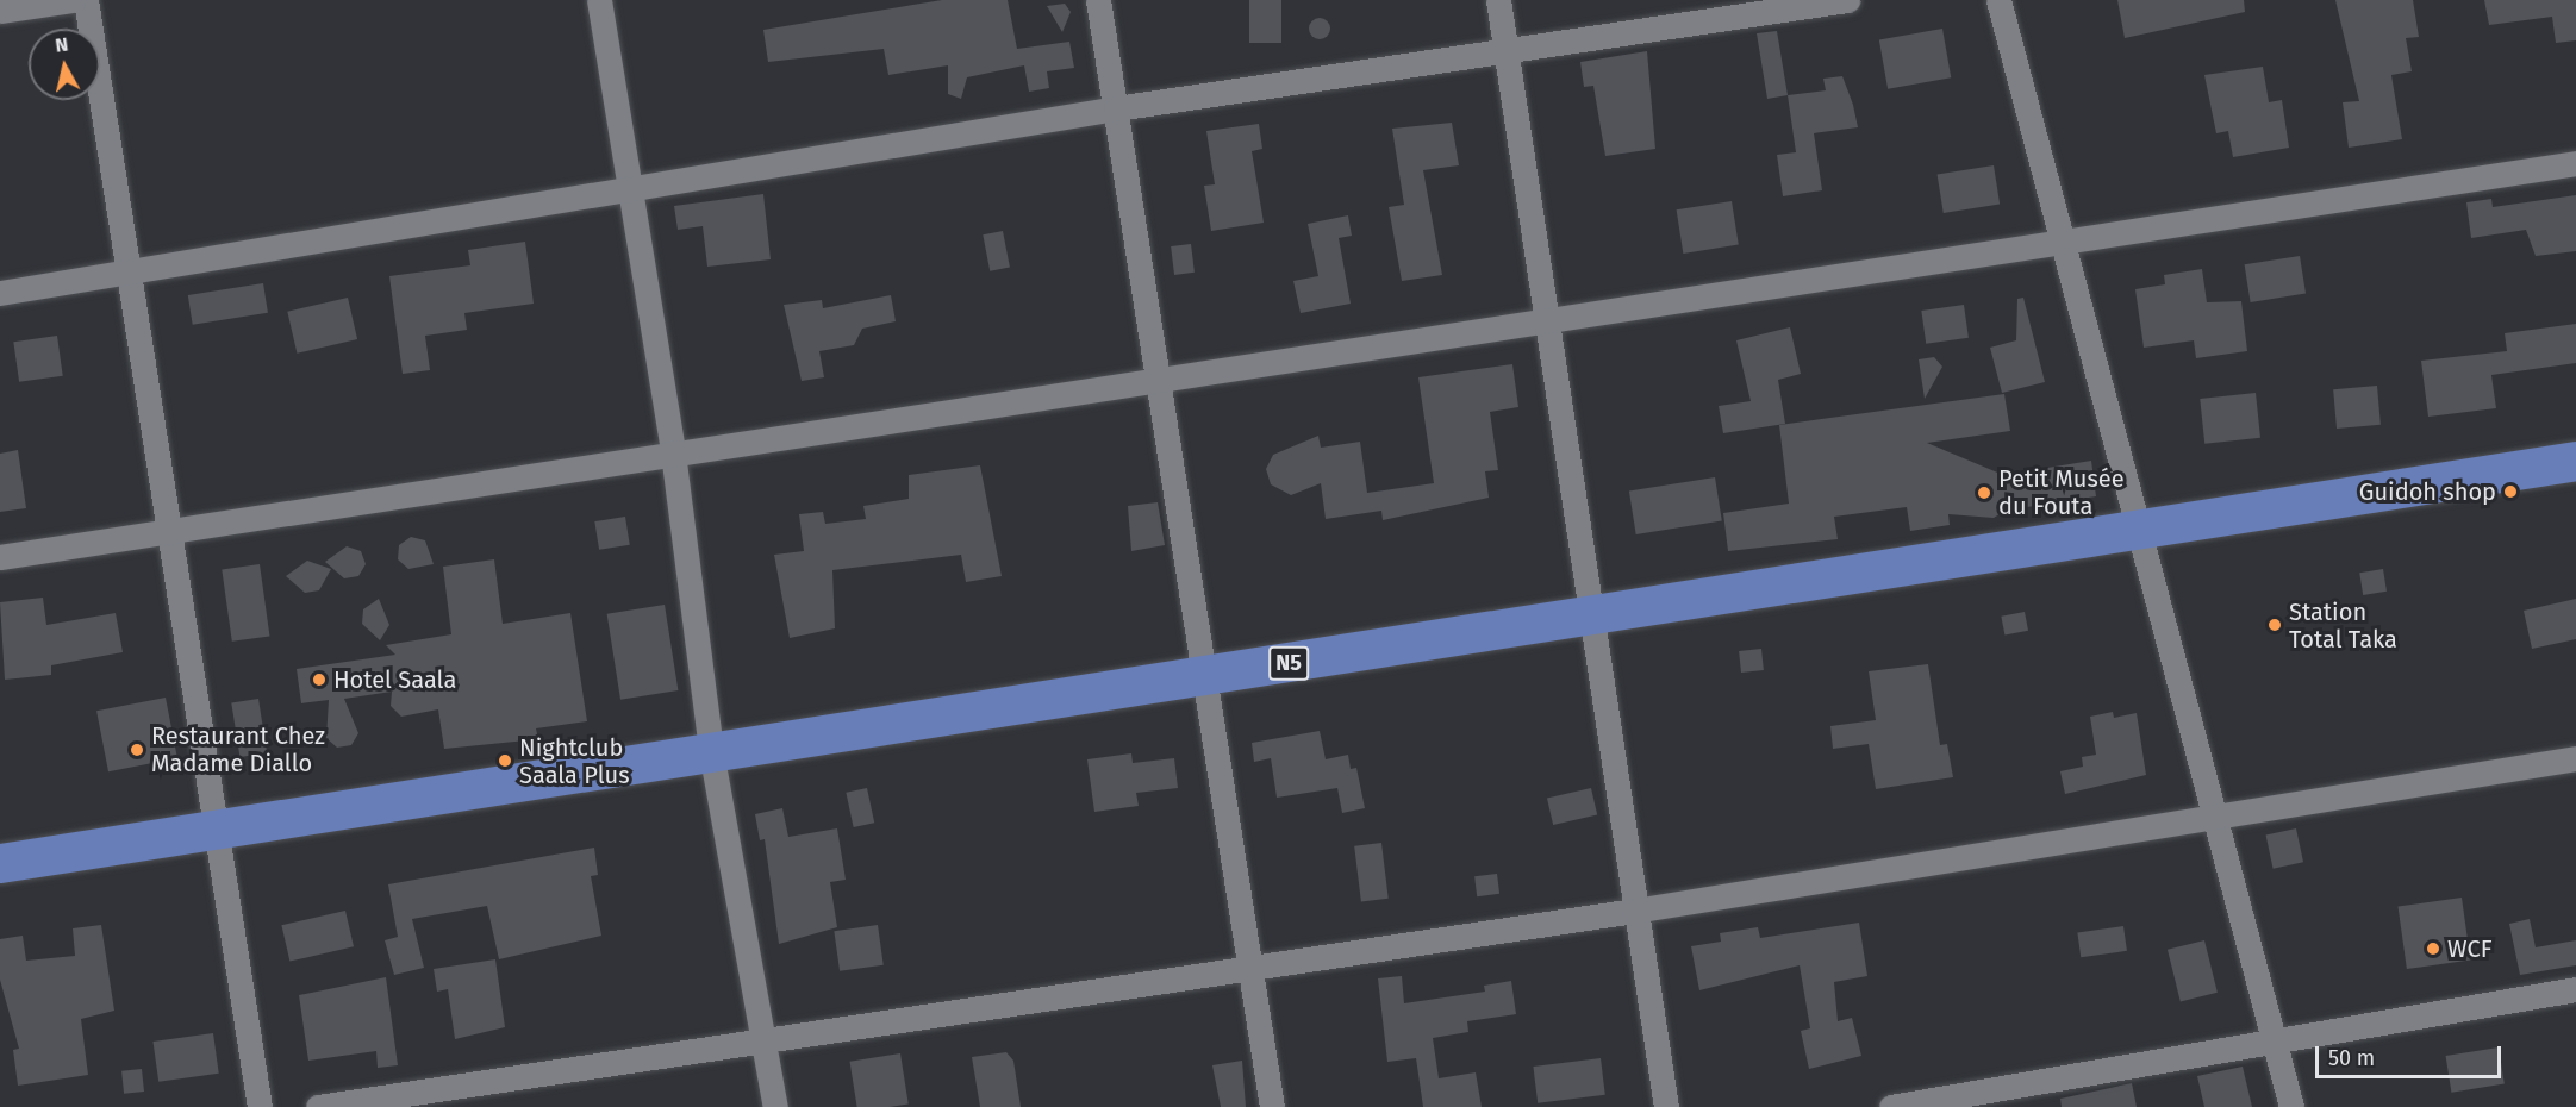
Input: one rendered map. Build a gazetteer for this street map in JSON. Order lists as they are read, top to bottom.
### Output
{
  "streets": {
    "highway": ["N5"]
  },
  "places": [
    "Guidoh shop",
    "Petit Musée du Fouta",
    "Station Total Taka",
    "Hotel Saala",
    "Restaurant Chez Madame Diallo",
    "Nightclub Saala Plus",
    "WCF"
  ],
  "scale_bar": "50 m",
  "north": "top"
}
